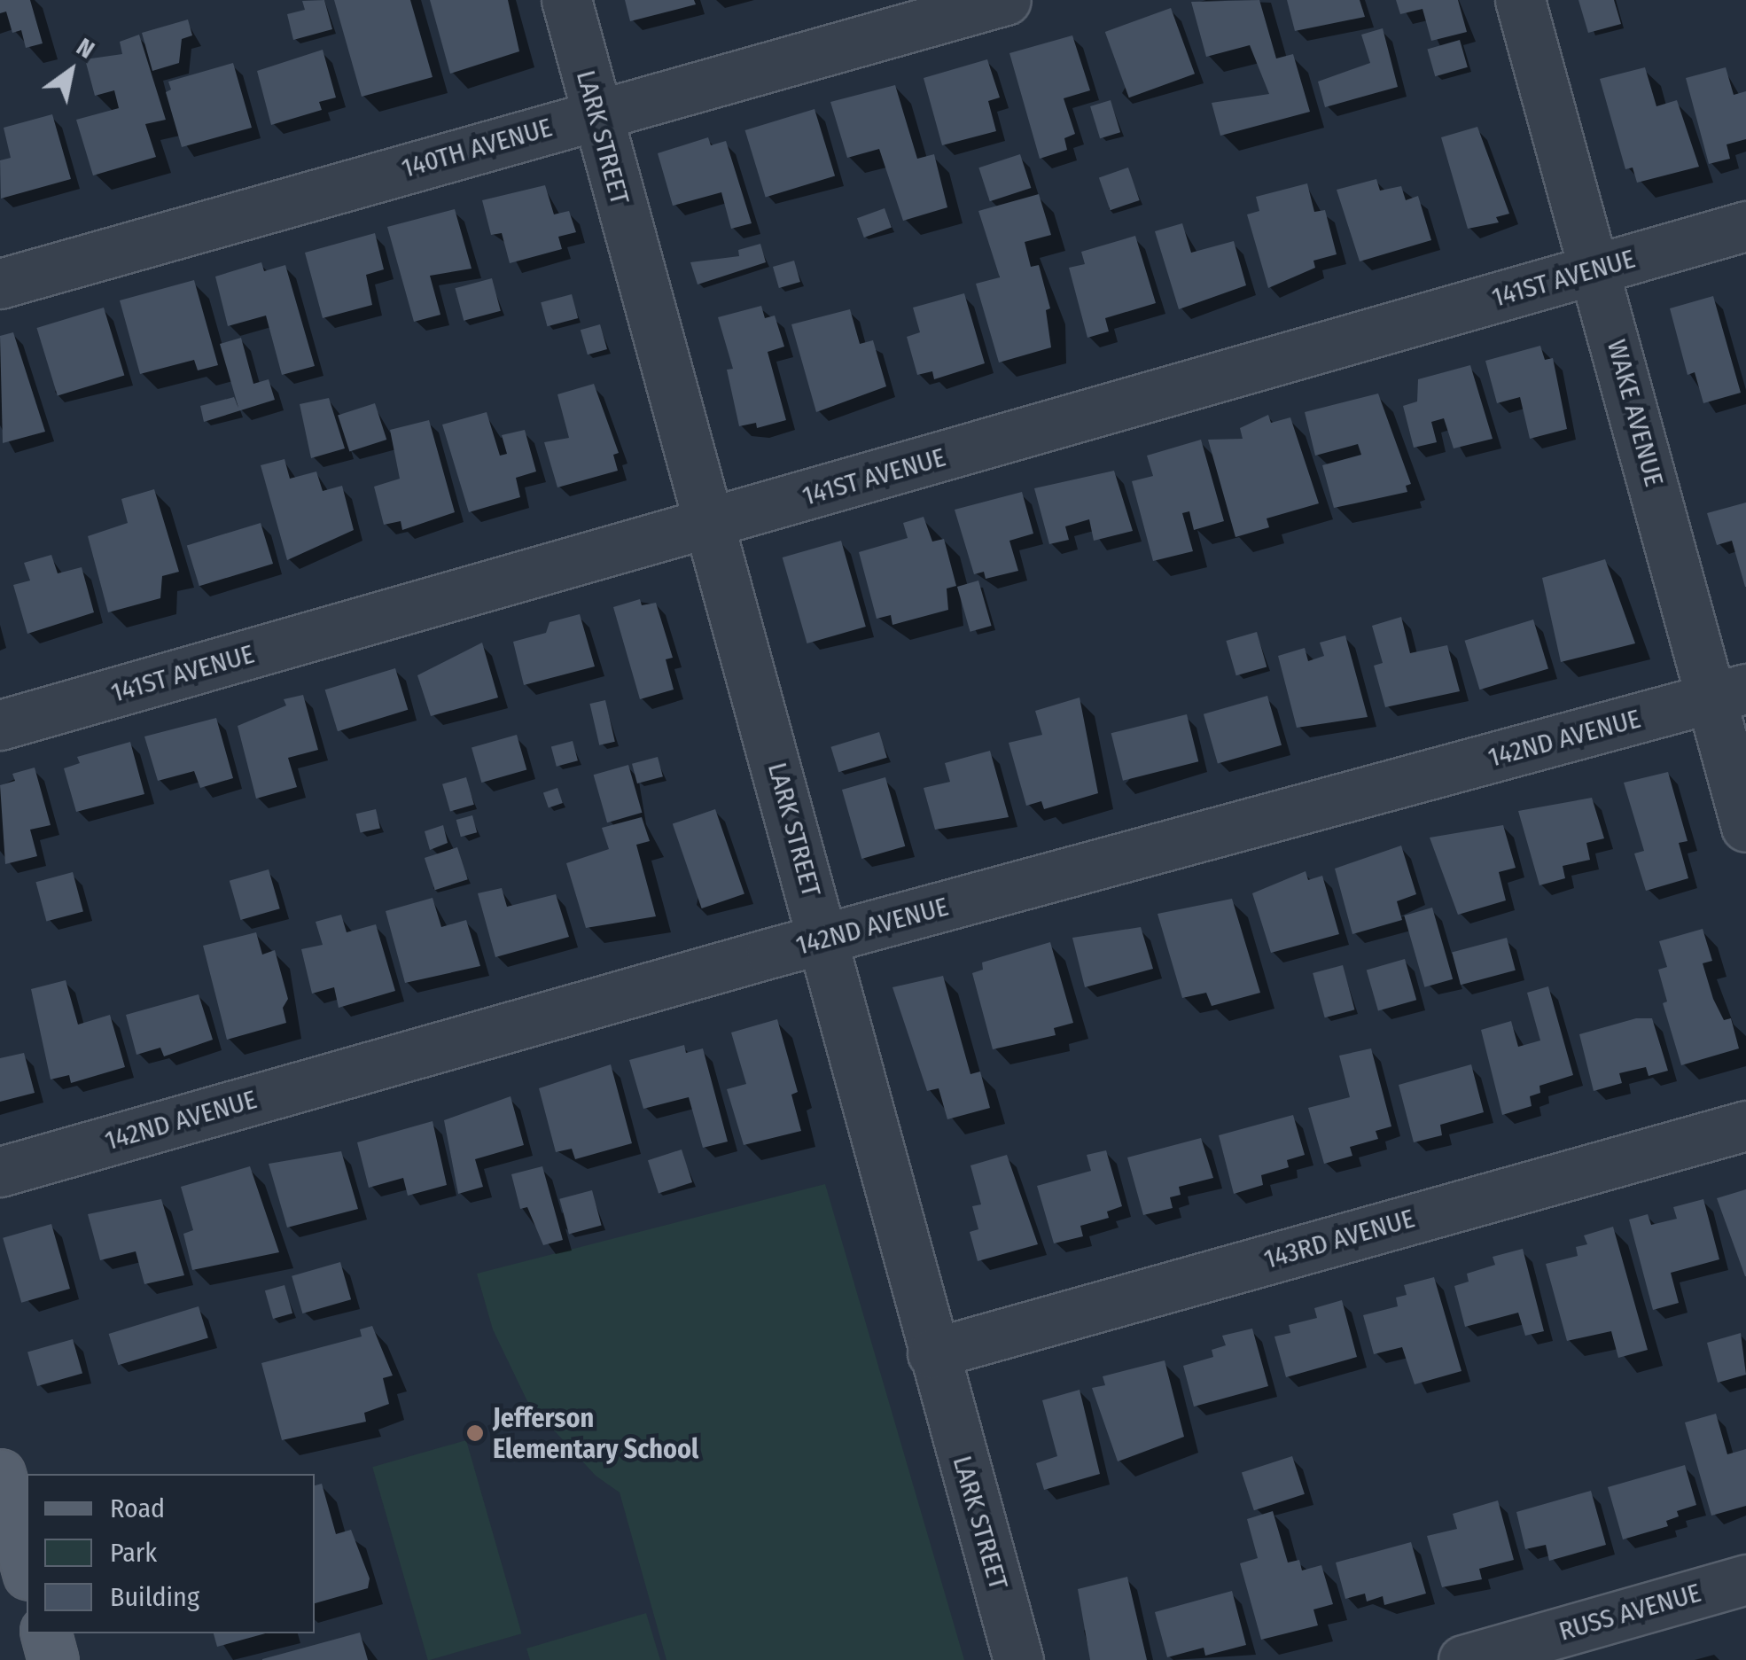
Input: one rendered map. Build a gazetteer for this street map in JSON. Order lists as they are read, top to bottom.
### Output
{
  "streets": {
    "street": [
      "LARK STREET",
      "140TH AVENUE",
      "141ST AVENUE",
      "WAKE AVENUE",
      "142ND AVENUE",
      "143RD AVENUE",
      "RUSS AVENUE"
    ]
  },
  "crossings": [
    ["LARK STREET", "140TH AVENUE"],
    ["LARK STREET", "141ST AVENUE"],
    ["LARK STREET", "142ND AVENUE"],
    ["LARK STREET", "143RD AVENUE"],
    ["141ST AVENUE", "WAKE AVENUE"],
    ["WAKE AVENUE", "142ND AVENUE"]
  ],
  "places": ["Jefferson Elementary School"],
  "legend": ["Road", "Park", "Building"],
  "north": "top right"
}
